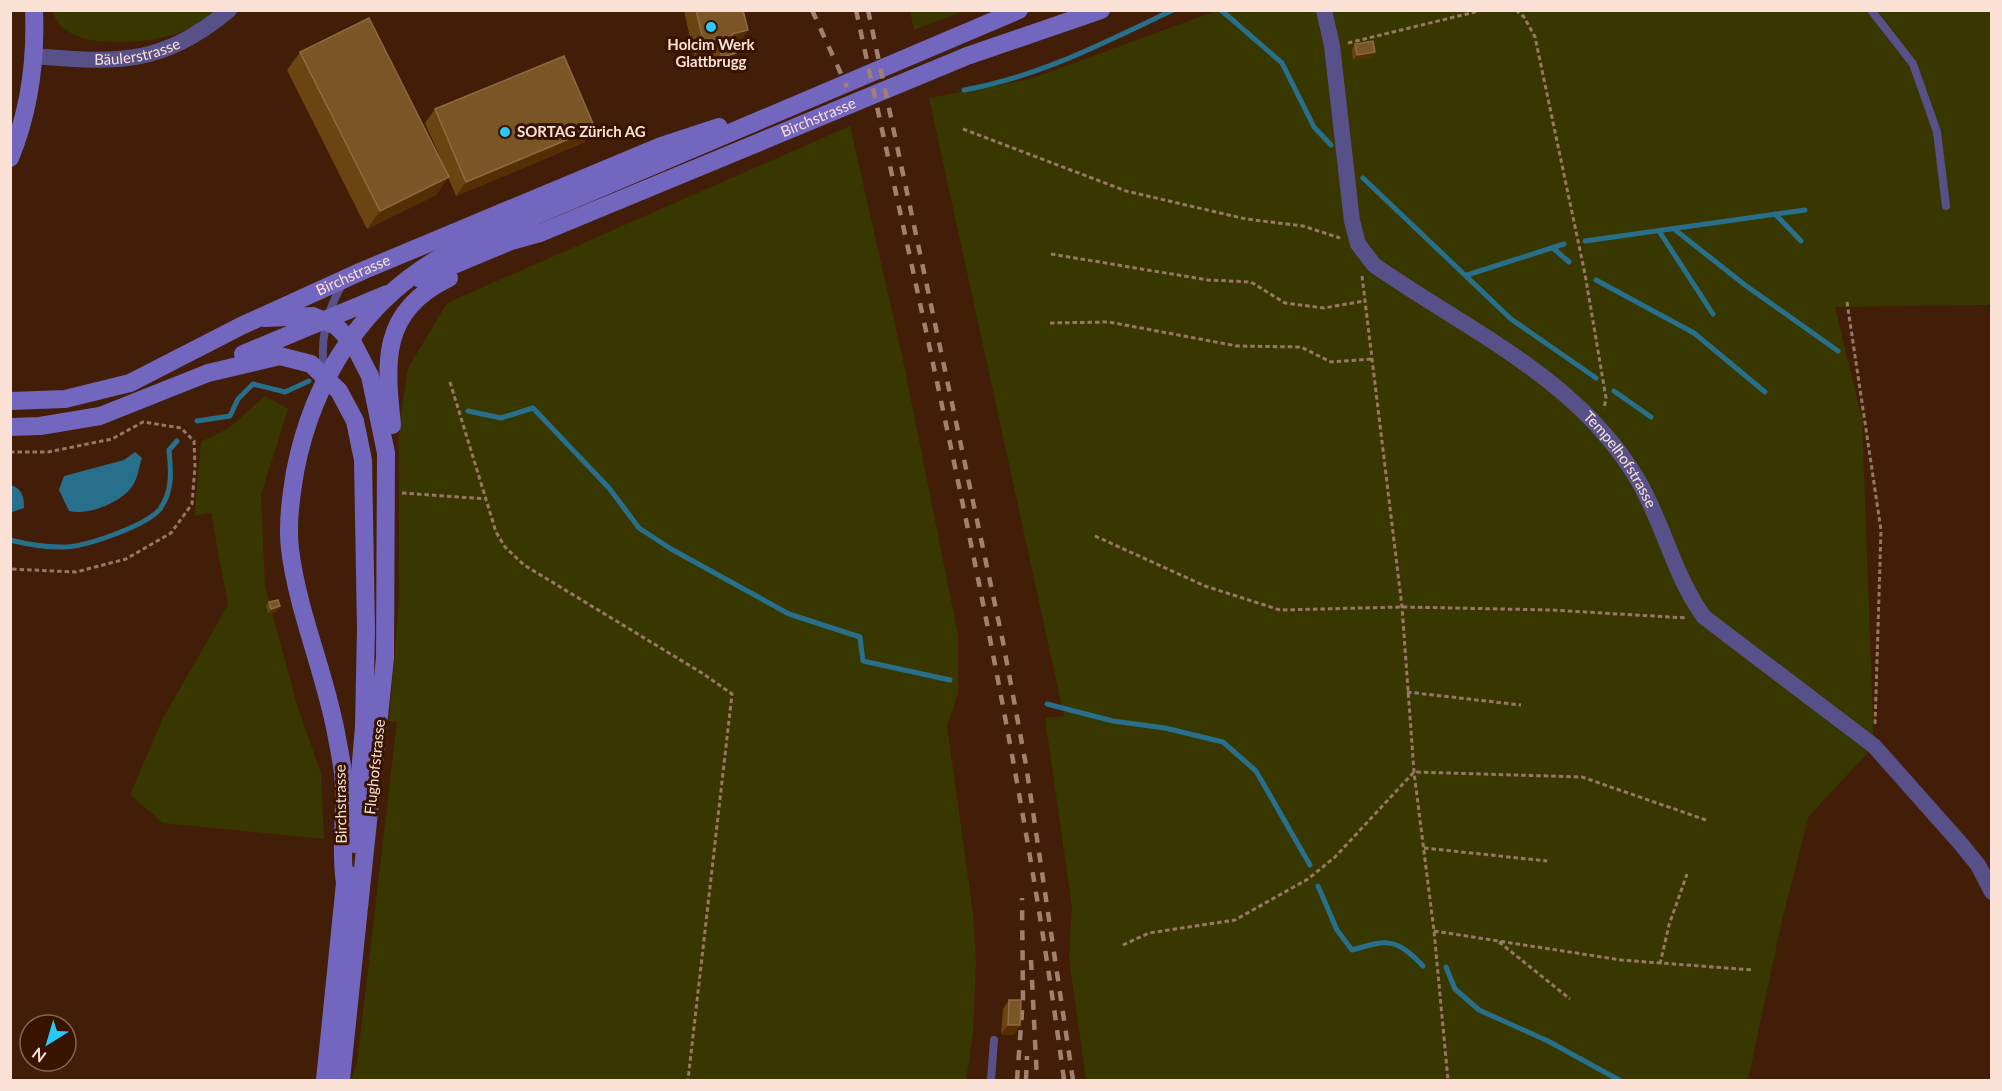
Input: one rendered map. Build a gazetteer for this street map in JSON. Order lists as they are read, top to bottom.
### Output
{
  "streets": {
    "main road": ["Birchstrasse", "Flughofstrasse"],
    "street": ["Bäulerstrasse", "Tempelhofstrasse"]
  },
  "crossings": [
    ["Birchstrasse", "Flughofstrasse"]
  ],
  "places": ["Holcim Werk Glattbrugg", "SORTAG Zürich AG"],
  "north": "bottom left"
}
